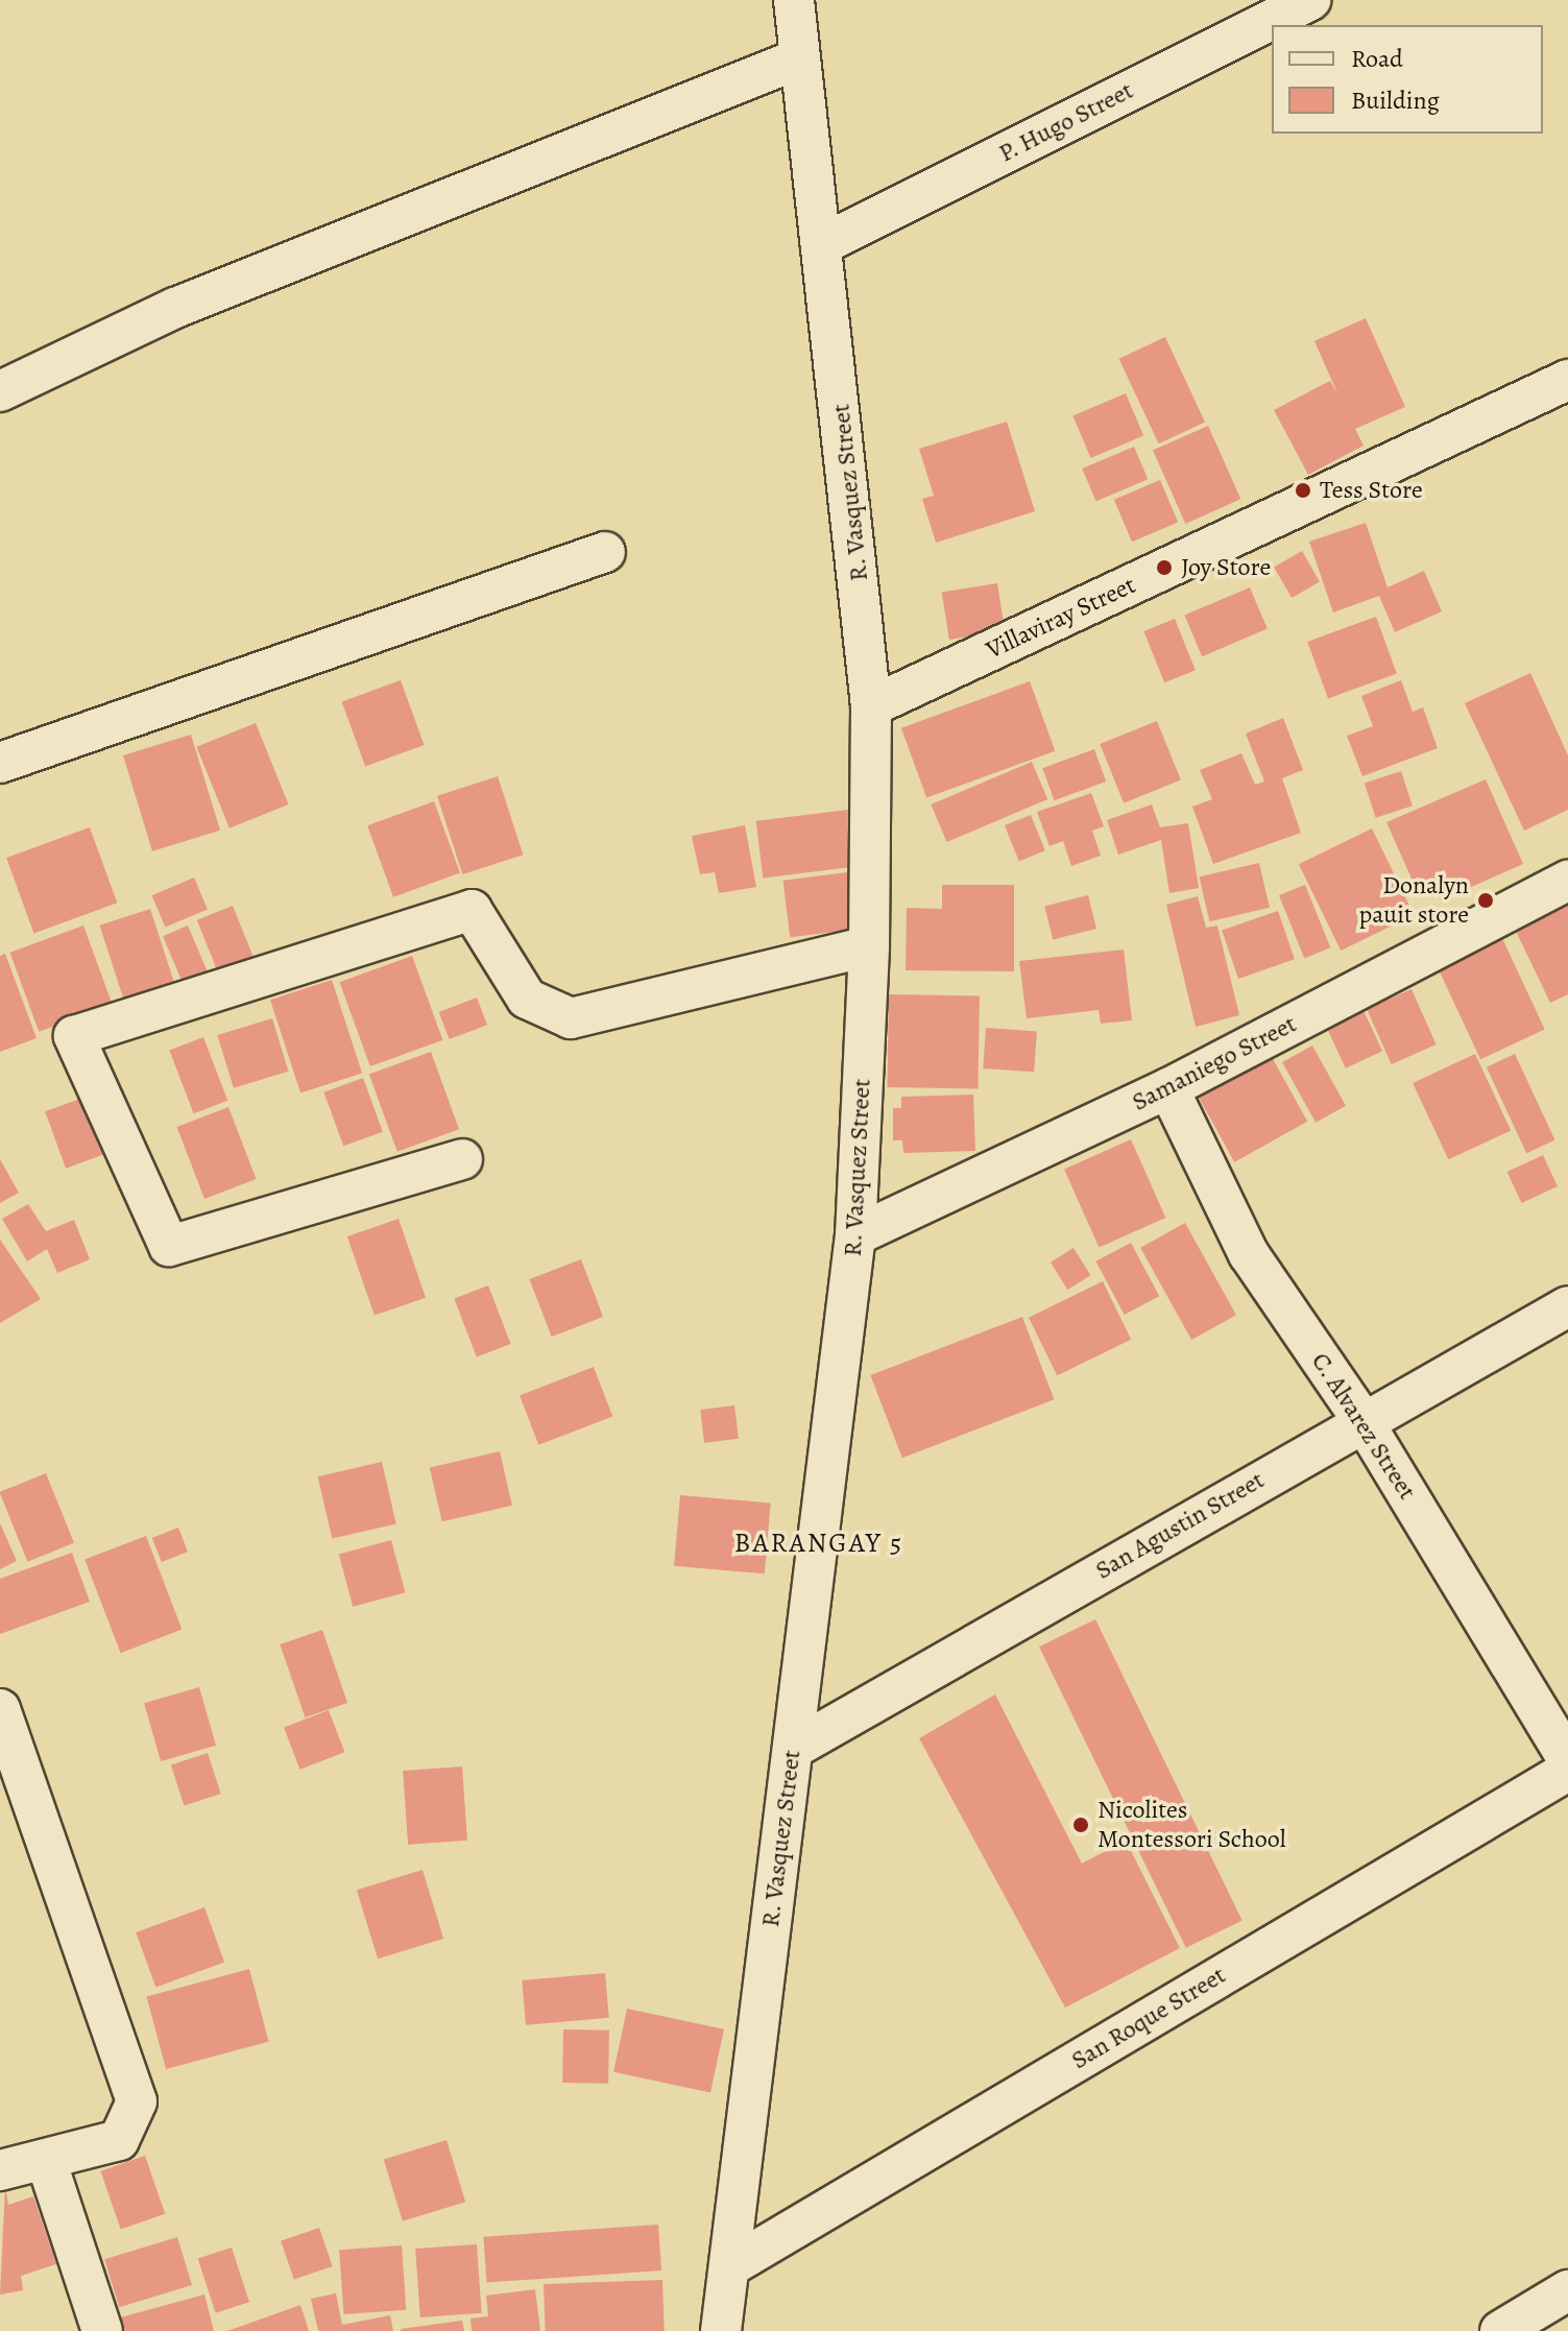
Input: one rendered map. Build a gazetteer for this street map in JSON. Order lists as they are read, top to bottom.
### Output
{
  "streets": {
    "street": [
      "P. Hugo Street",
      "R. Vasquez Street",
      "Villaviray Street",
      "Samaniego Street",
      "C. Alvarez Street",
      "San Agustin Street",
      "San Roque Street"
    ]
  },
  "crossings": [
    ["P. Hugo Street", "R. Vasquez Street"],
    ["R. Vasquez Street", "Villaviray Street"],
    ["R. Vasquez Street", "Samaniego Street"],
    ["R. Vasquez Street", "San Agustin Street"],
    ["R. Vasquez Street", "San Roque Street"],
    ["Samaniego Street", "C. Alvarez Street"],
    ["C. Alvarez Street", "San Agustin Street"]
  ],
  "districts": ["BARANGAY 5"],
  "places": [
    "Tess Store",
    "Joy Store",
    "Donalyn pauit store",
    "Nicolites Montessori School"
  ],
  "legend": ["Road", "Building"]
}
